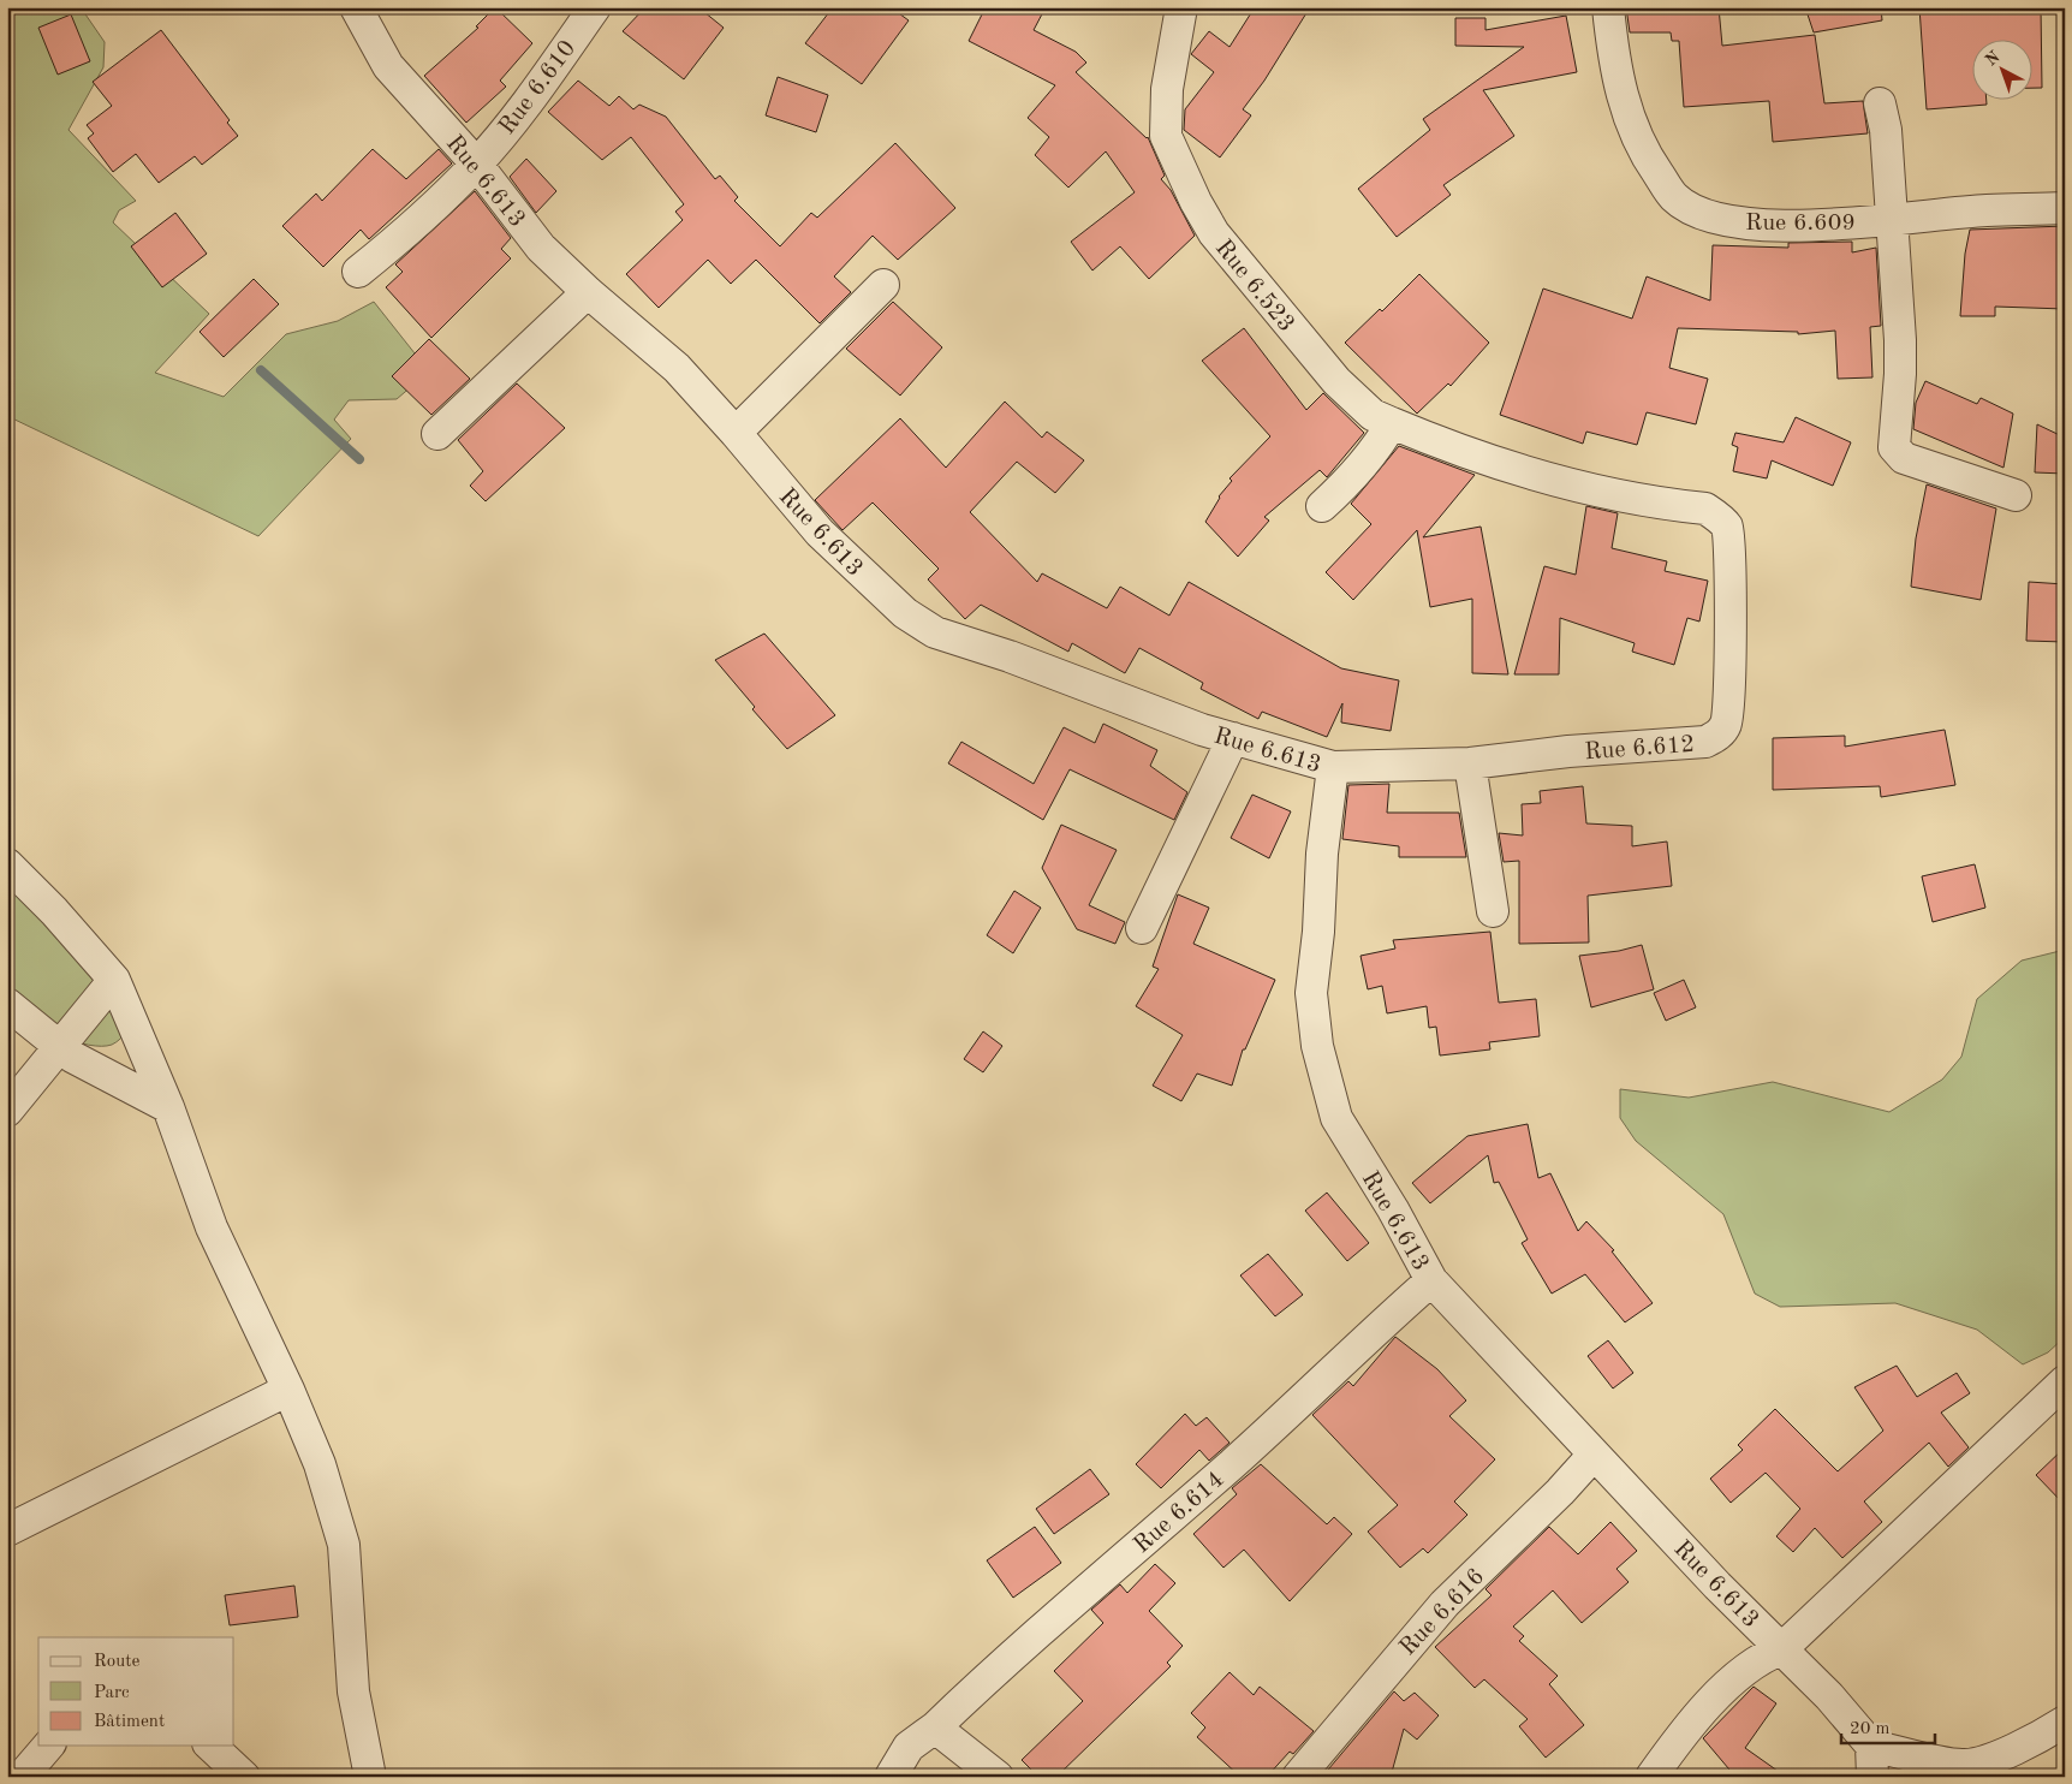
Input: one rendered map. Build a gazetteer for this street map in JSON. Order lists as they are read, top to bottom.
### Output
{
  "streets": {
    "street": [
      "Rue 6.610",
      "Rue 6.613",
      "Rue 6.609",
      "Rue 6.523",
      "Rue 6.612",
      "Rue 6.614",
      "Rue 6.616"
    ]
  },
  "crossings": [
    ["Rue 6.610", "Rue 6.613"],
    ["Rue 6.613", "Rue 6.612"],
    ["Rue 6.613", "Rue 6.614"],
    ["Rue 6.613", "Rue 6.616"],
    ["Rue 6.523", "Rue 6.612"]
  ],
  "legend": ["Route", "Parc", "Bâtiment"],
  "scale_bar": "20 m",
  "north": "top left"
}
